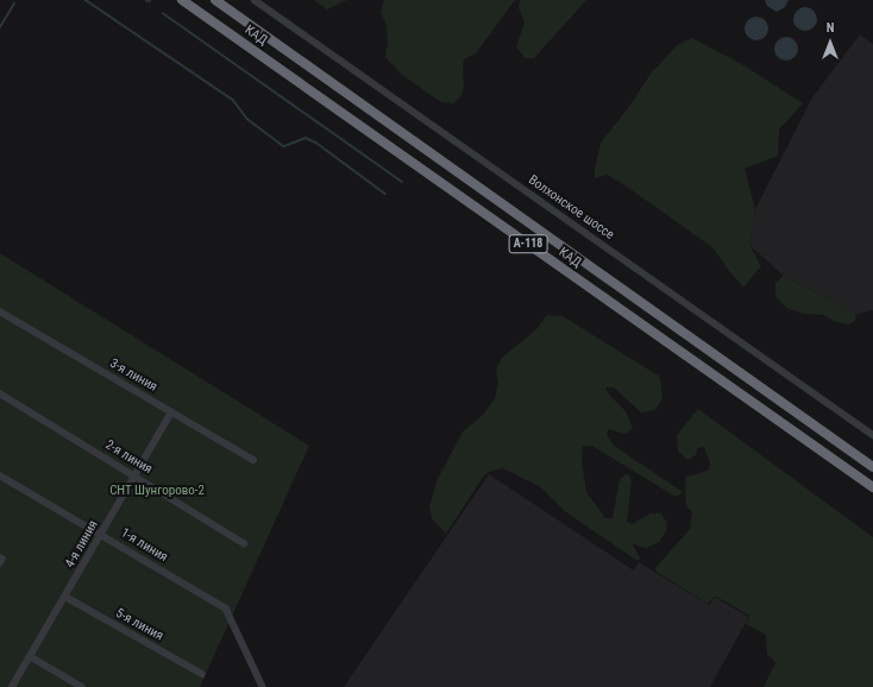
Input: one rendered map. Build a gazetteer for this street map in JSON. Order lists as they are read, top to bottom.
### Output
{
  "streets": {
    "highway": ["КАД", "А-118"],
    "street": [
      "Волхонское шоссе",
      "3-я линия",
      "2-я линия",
      "4-я линия",
      "1-я линия",
      "5-я линия"
    ]
  },
  "crossings": [
    ["3-я линия", "4-я линия"],
    ["2-я линия", "4-я линия"],
    ["4-я линия", "1-я линия"],
    ["4-я линия", "5-я линия"]
  ],
  "parks": ["СНТ Шунгорово-2"],
  "north": "top"
}
